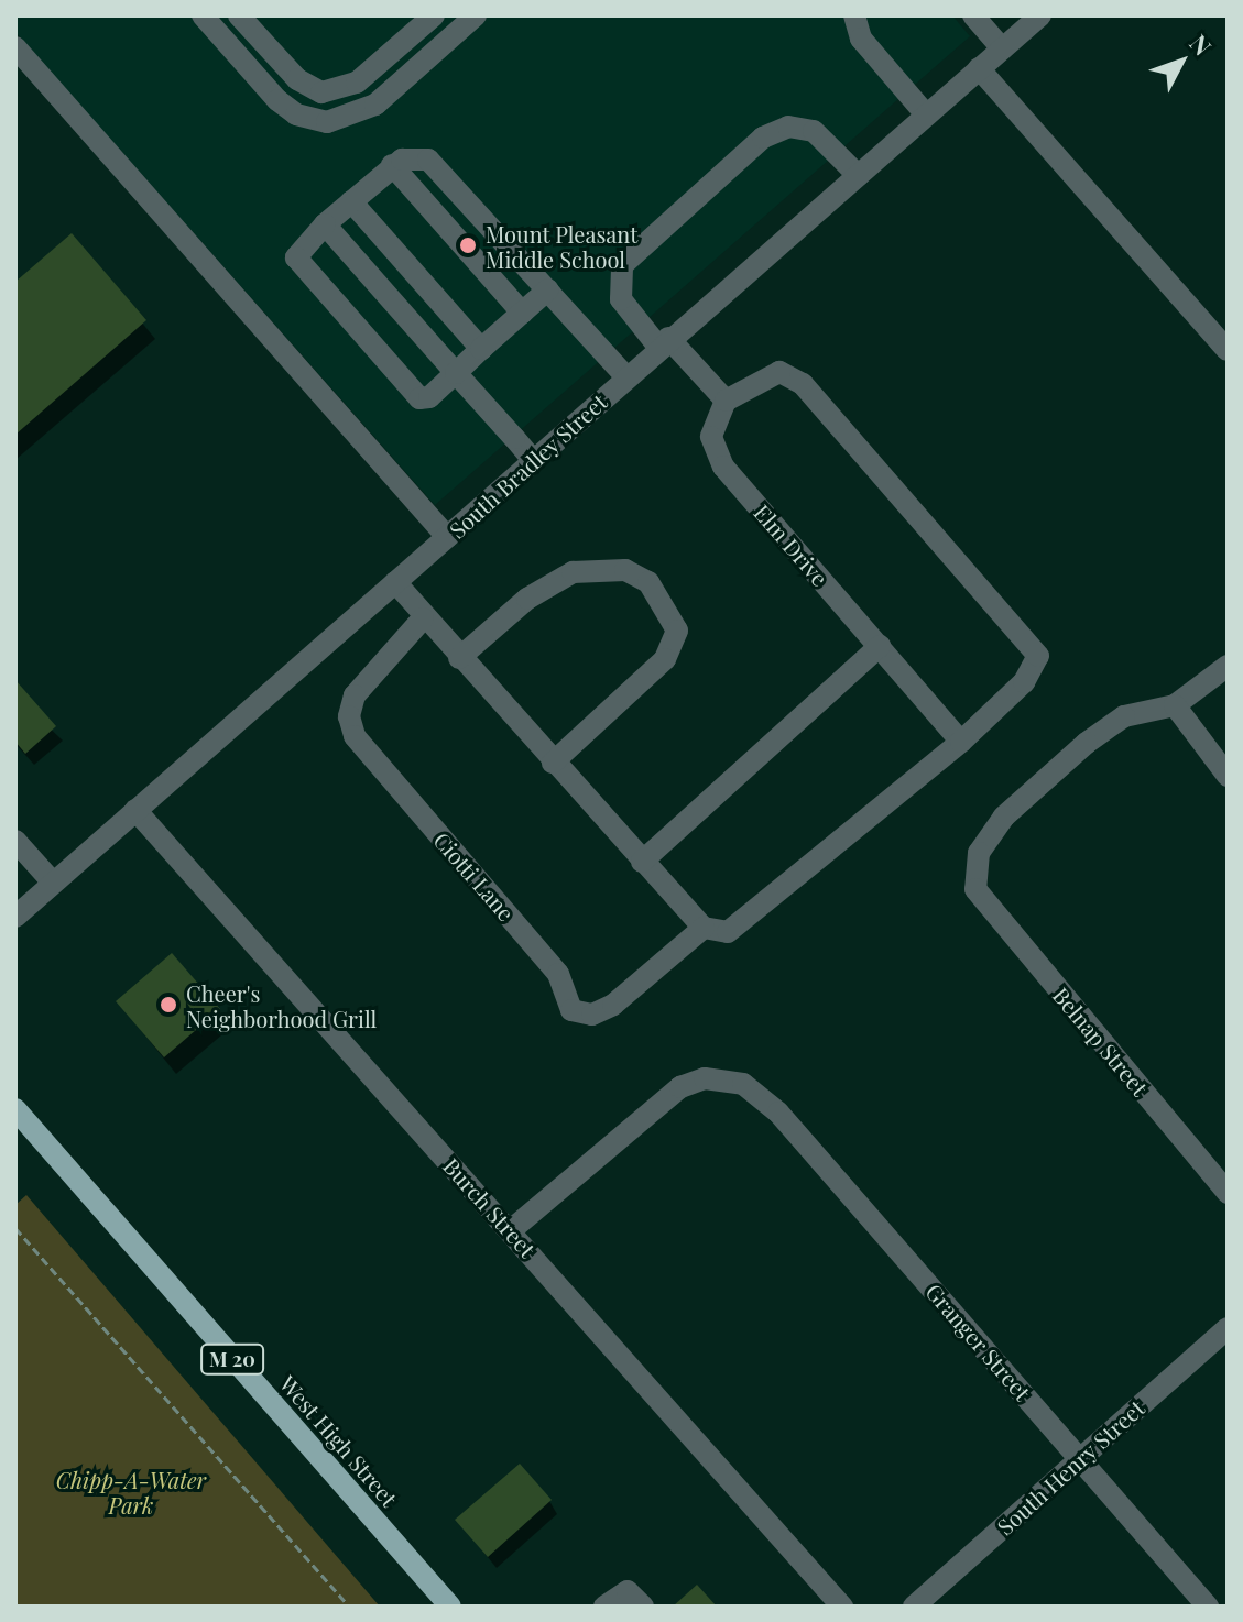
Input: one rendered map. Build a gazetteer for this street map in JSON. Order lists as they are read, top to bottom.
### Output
{
  "streets": {
    "main road": ["M 20", "West High Street"],
    "street": [
      "South Bradley Street",
      "Elm Drive",
      "Ciotti Lane",
      "Belnap Street",
      "Burch Street",
      "Granger Street",
      "South Henry Street"
    ]
  },
  "crossings": [
    ["South Bradley Street", "Burch Street"],
    ["Burch Street", "Granger Street"],
    ["Granger Street", "South Henry Street"]
  ],
  "parks": ["Chipp-A-Water Park"],
  "places": ["Mount Pleasant Middle School", "Cheer's Neighborhood Grill"],
  "north": "top right"
}
